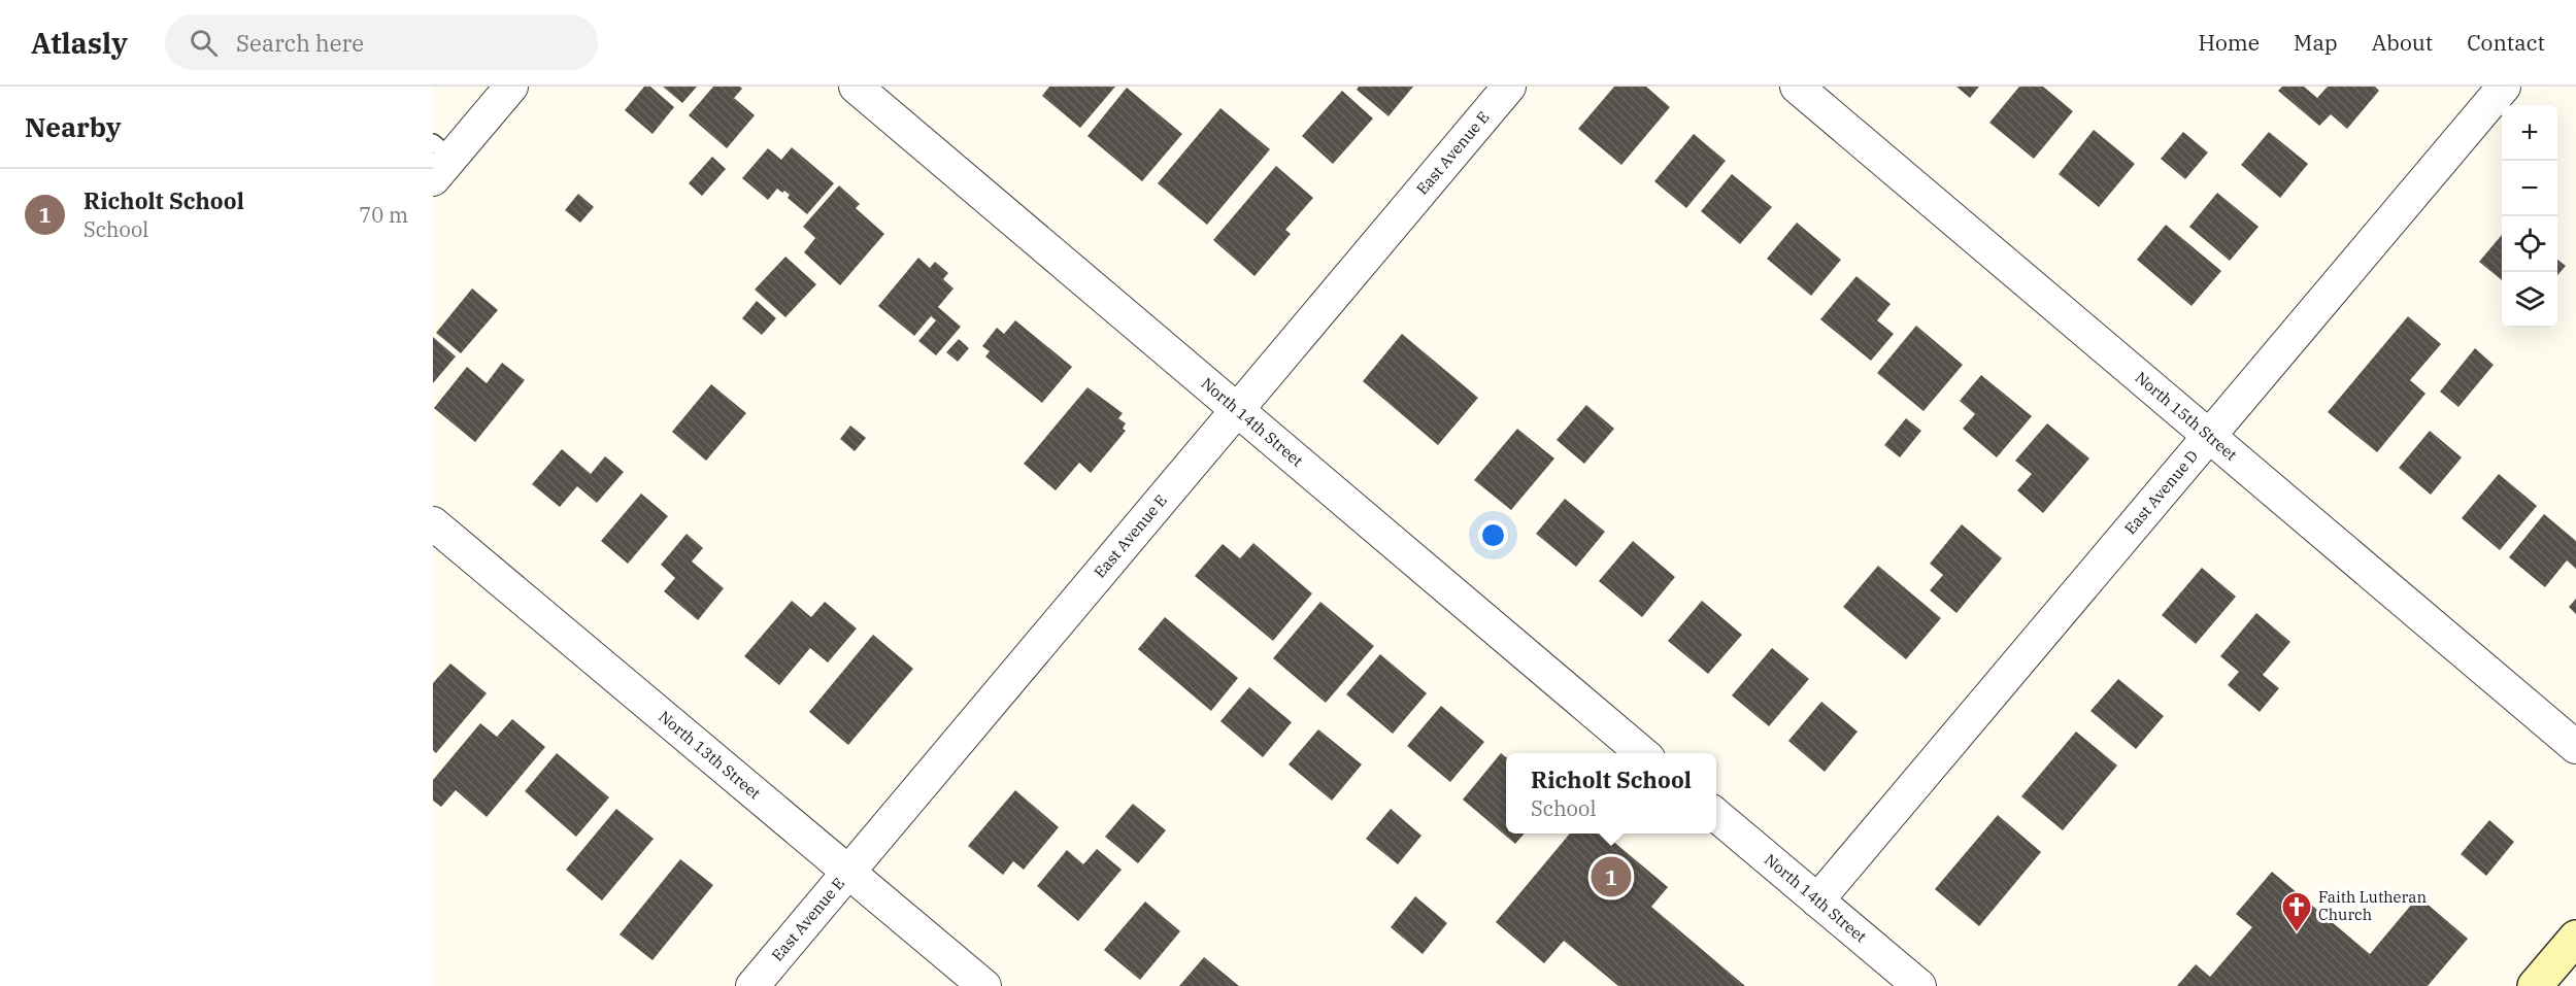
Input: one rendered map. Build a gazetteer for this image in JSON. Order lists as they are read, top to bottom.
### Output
{
  "streets": {
    "street": [
      "East Avenue E",
      "North 15th Street",
      "North 14th Street",
      "East Avenue D",
      "North 13th Street"
    ]
  },
  "crossings": [
    ["East Avenue E", "North 14th Street"],
    ["East Avenue E", "North 13th Street"],
    ["North 15th Street", "East Avenue D"],
    ["North 14th Street", "East Avenue D"]
  ],
  "places": {
    "church": ["Faith Lutheran Church"]
  },
  "page": {
    "header": "Atlasly",
    "search": "Search here",
    "nav": [
      "Home",
      "Map",
      "About",
      "Contact"
    ],
    "heading": "Nearby",
    "map_buttons": ["+", "−"],
    "list": [
      {
        "mark": "1",
        "name": "Richolt School",
        "note": "School",
        "value": "70 m"
      }
    ],
    "popup": ["Richolt School", "School"],
    "pins": "1"
  }
}
